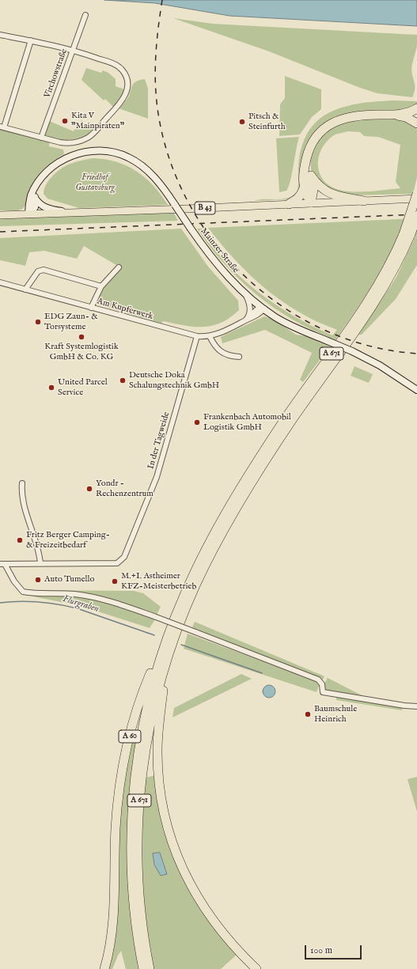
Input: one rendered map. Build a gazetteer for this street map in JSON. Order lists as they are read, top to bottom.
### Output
{
  "streets": {
    "highway": ["A 671", "A 60"],
    "main road": ["B 43", "Mainzer Straße"],
    "street": ["Virchowstraße", "Am Kupferwerk", "In der Tagweide"]
  },
  "crossings": [
    ["Mainzer Straße", "Am Kupferwerk"],
    ["Am Kupferwerk", "In der Tagweide"],
    ["A 671", "A 60"]
  ],
  "water": ["Flurgraben"],
  "parks": ["Friedhof Gustavsburg"],
  "places": [
    "Kita V \"Mainpiraten\"",
    "Pitsch & Steinfurth",
    "EDG Zaun- & Torsysteme",
    "Kraft Systemlogistik GmbH & Co. KG",
    "Deutsche Doka Schalungstechnik GmbH",
    "United Parcel Service",
    "Frankenbach Automobil Logistik GmbH",
    "Yondr - Rechenzentrum",
    "Fritz Berger Camping- & Freizeitbedarf",
    "Auto Tumello",
    "M.+I. Astheimer KFZ-Meisterbetrieb",
    "Baumschule Heinrich"
  ],
  "scale_bar": "100 m"
}
